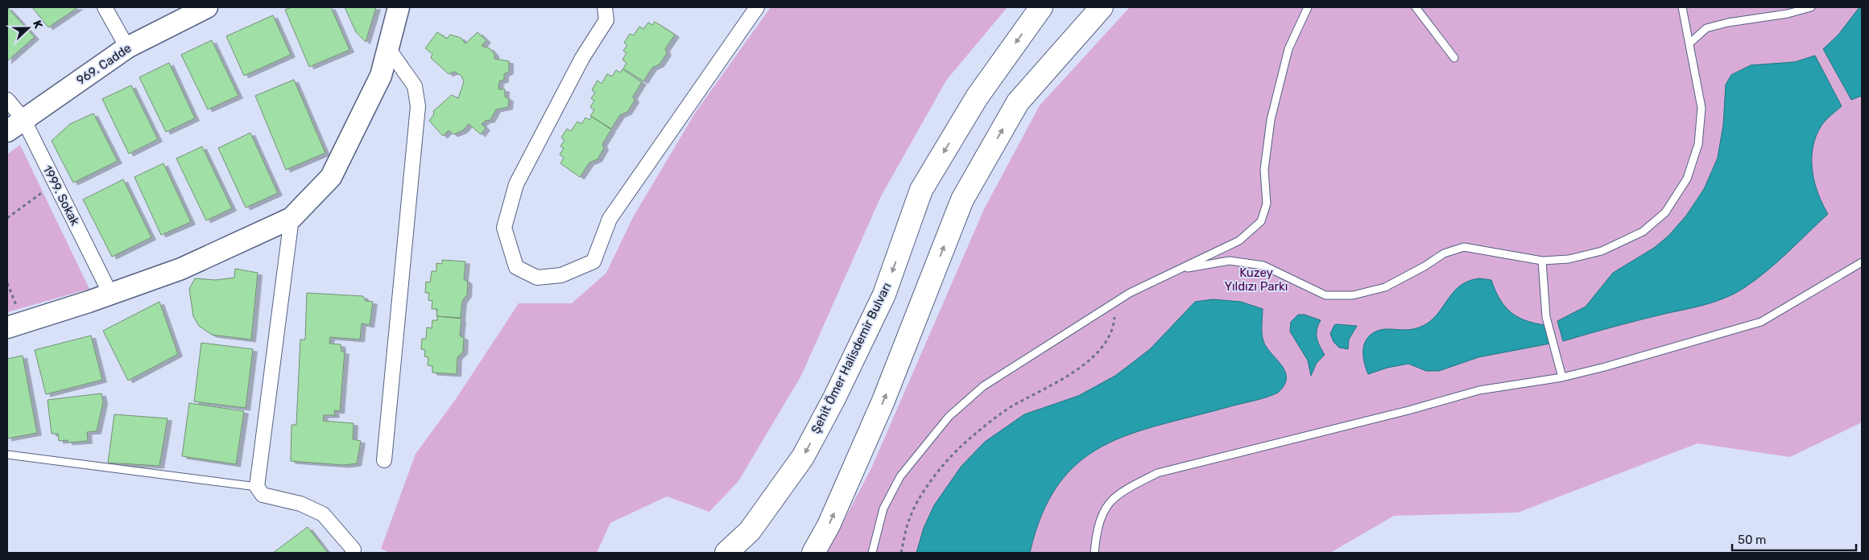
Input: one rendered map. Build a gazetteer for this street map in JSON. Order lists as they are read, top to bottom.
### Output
{
  "streets": {
    "highway": ["Şehit Ömer Halisdemir Bulvarı"],
    "street": ["969. Cadde", "1999. Sokak"]
  },
  "crossings": [
    ["969. Cadde", "1999. Sokak"]
  ],
  "parks": ["Kuzey Yıldızı Parkı"],
  "scale_bar": "50 m",
  "north": "right"
}
